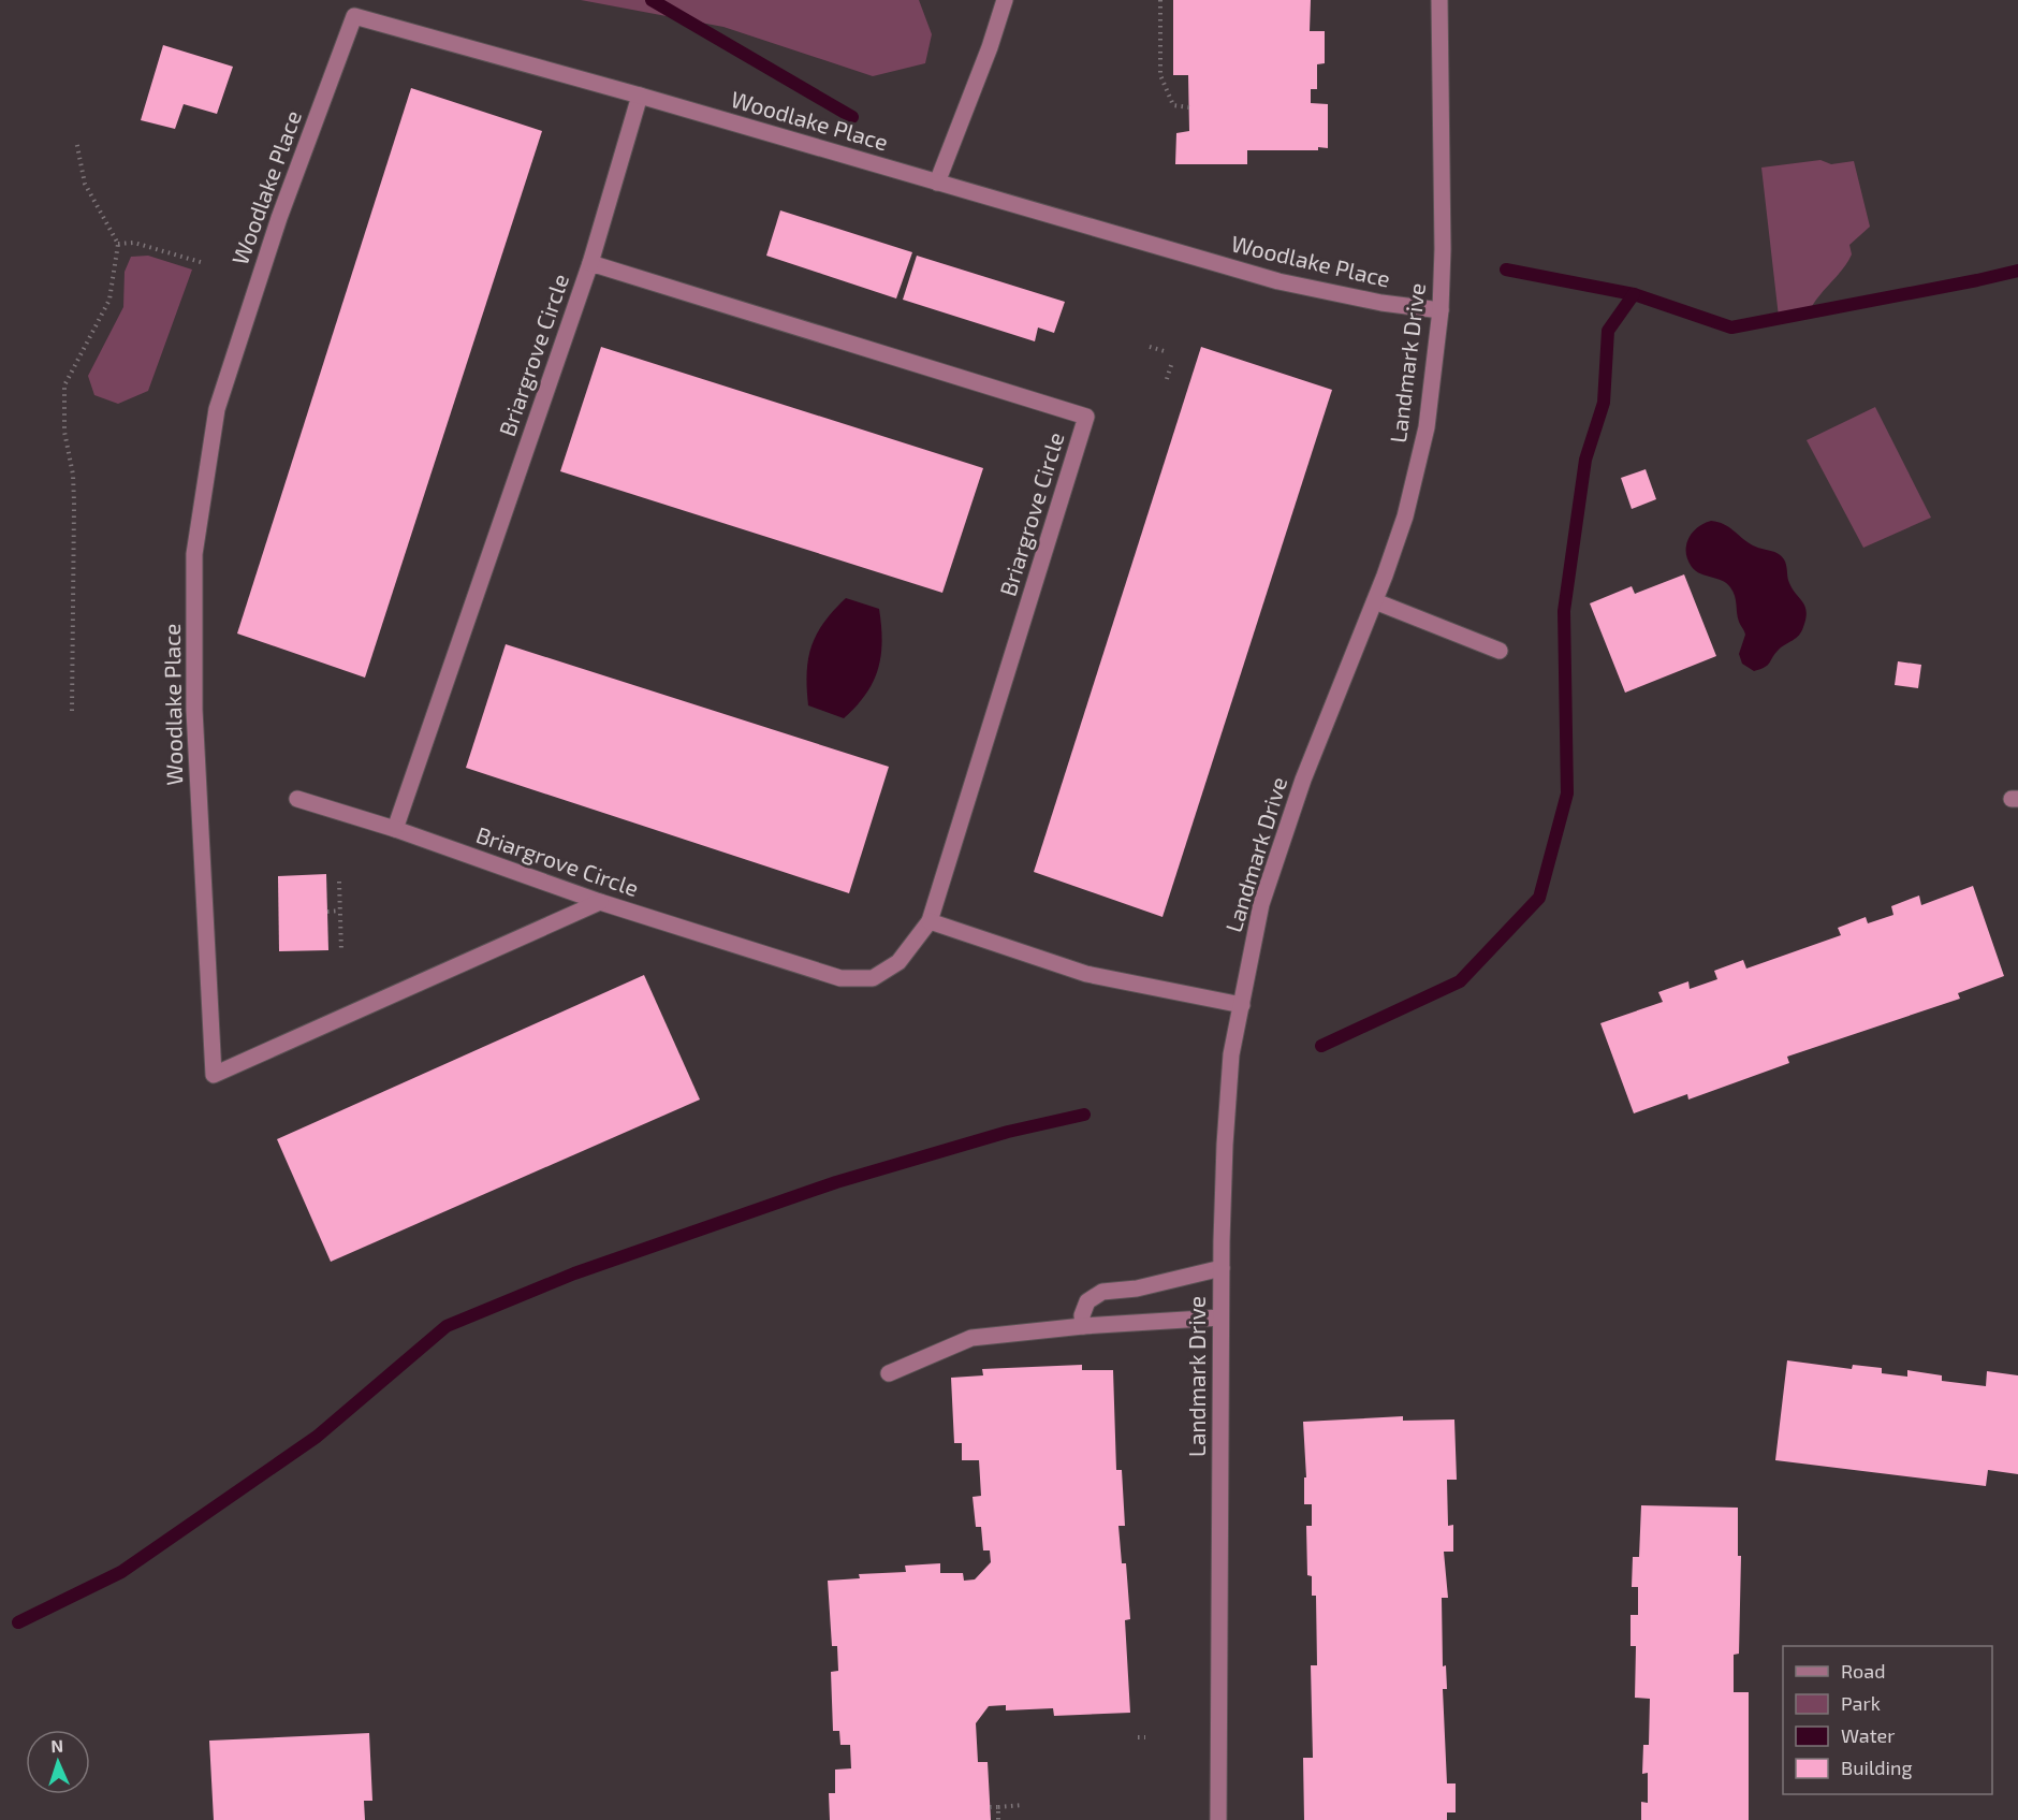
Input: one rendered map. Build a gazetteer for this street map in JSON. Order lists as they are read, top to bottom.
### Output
{
  "streets": {
    "street": ["Woodlake Place", "Briargrove Circle", "Landmark Drive"]
  },
  "crossings": [
    ["Woodlake Place", "Briargrove Circle"],
    ["Woodlake Place", "Landmark Drive"]
  ],
  "legend": [
    "Road",
    "Park",
    "Water",
    "Building"
  ],
  "north": "top"
}
